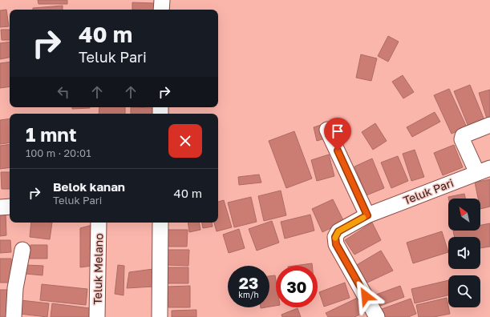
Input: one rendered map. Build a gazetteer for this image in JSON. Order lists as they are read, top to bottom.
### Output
{
  "streets": {
    "street": ["Teluk Pari", "Teluk Melano"]
  },
  "north": "top left",
  "page": {
    "turn": ["40 m", "Teluk Pari"],
    "heading": ["1 mnt", "100 m · 20:01"],
    "list": [
      {
        "name": "Belok kanan",
        "note": "Teluk Pari",
        "value": "40 m"
      }
    ],
    "speed": "23 km/h",
    "limit": "30"
  }
}
